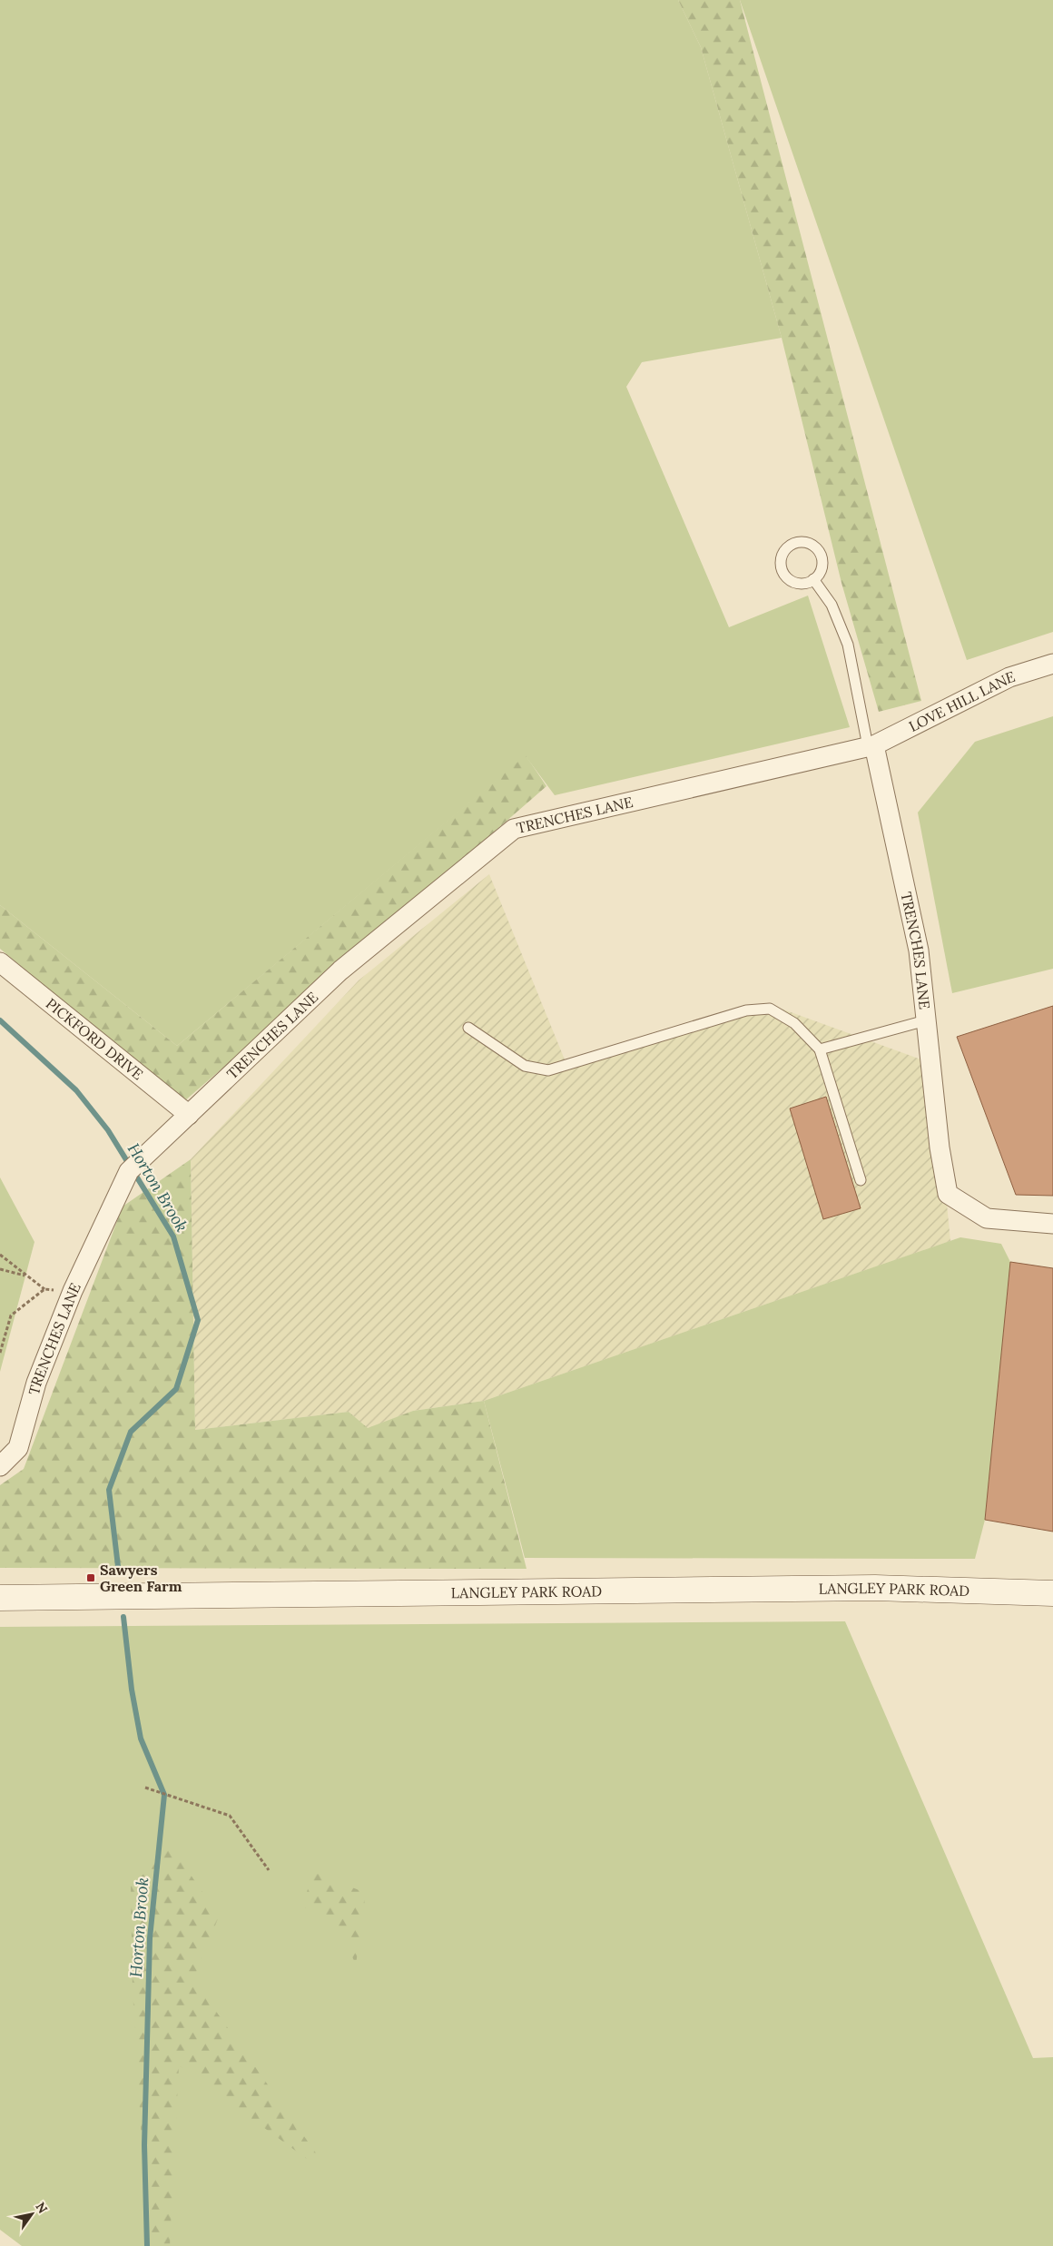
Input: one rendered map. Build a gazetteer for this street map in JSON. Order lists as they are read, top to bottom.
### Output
{
  "streets": {
    "main road": ["LANGLEY PARK ROAD"],
    "street": ["LOVE HILL LANE", "TRENCHES LANE", "PICKFORD DRIVE"]
  },
  "crossings": [
    ["LOVE HILL LANE", "TRENCHES LANE"],
    ["TRENCHES LANE", "PICKFORD DRIVE"]
  ],
  "water": ["Horton Brook"],
  "places": {
    "transit": ["Sawyers Green Farm"]
  },
  "north": "top right"
}
